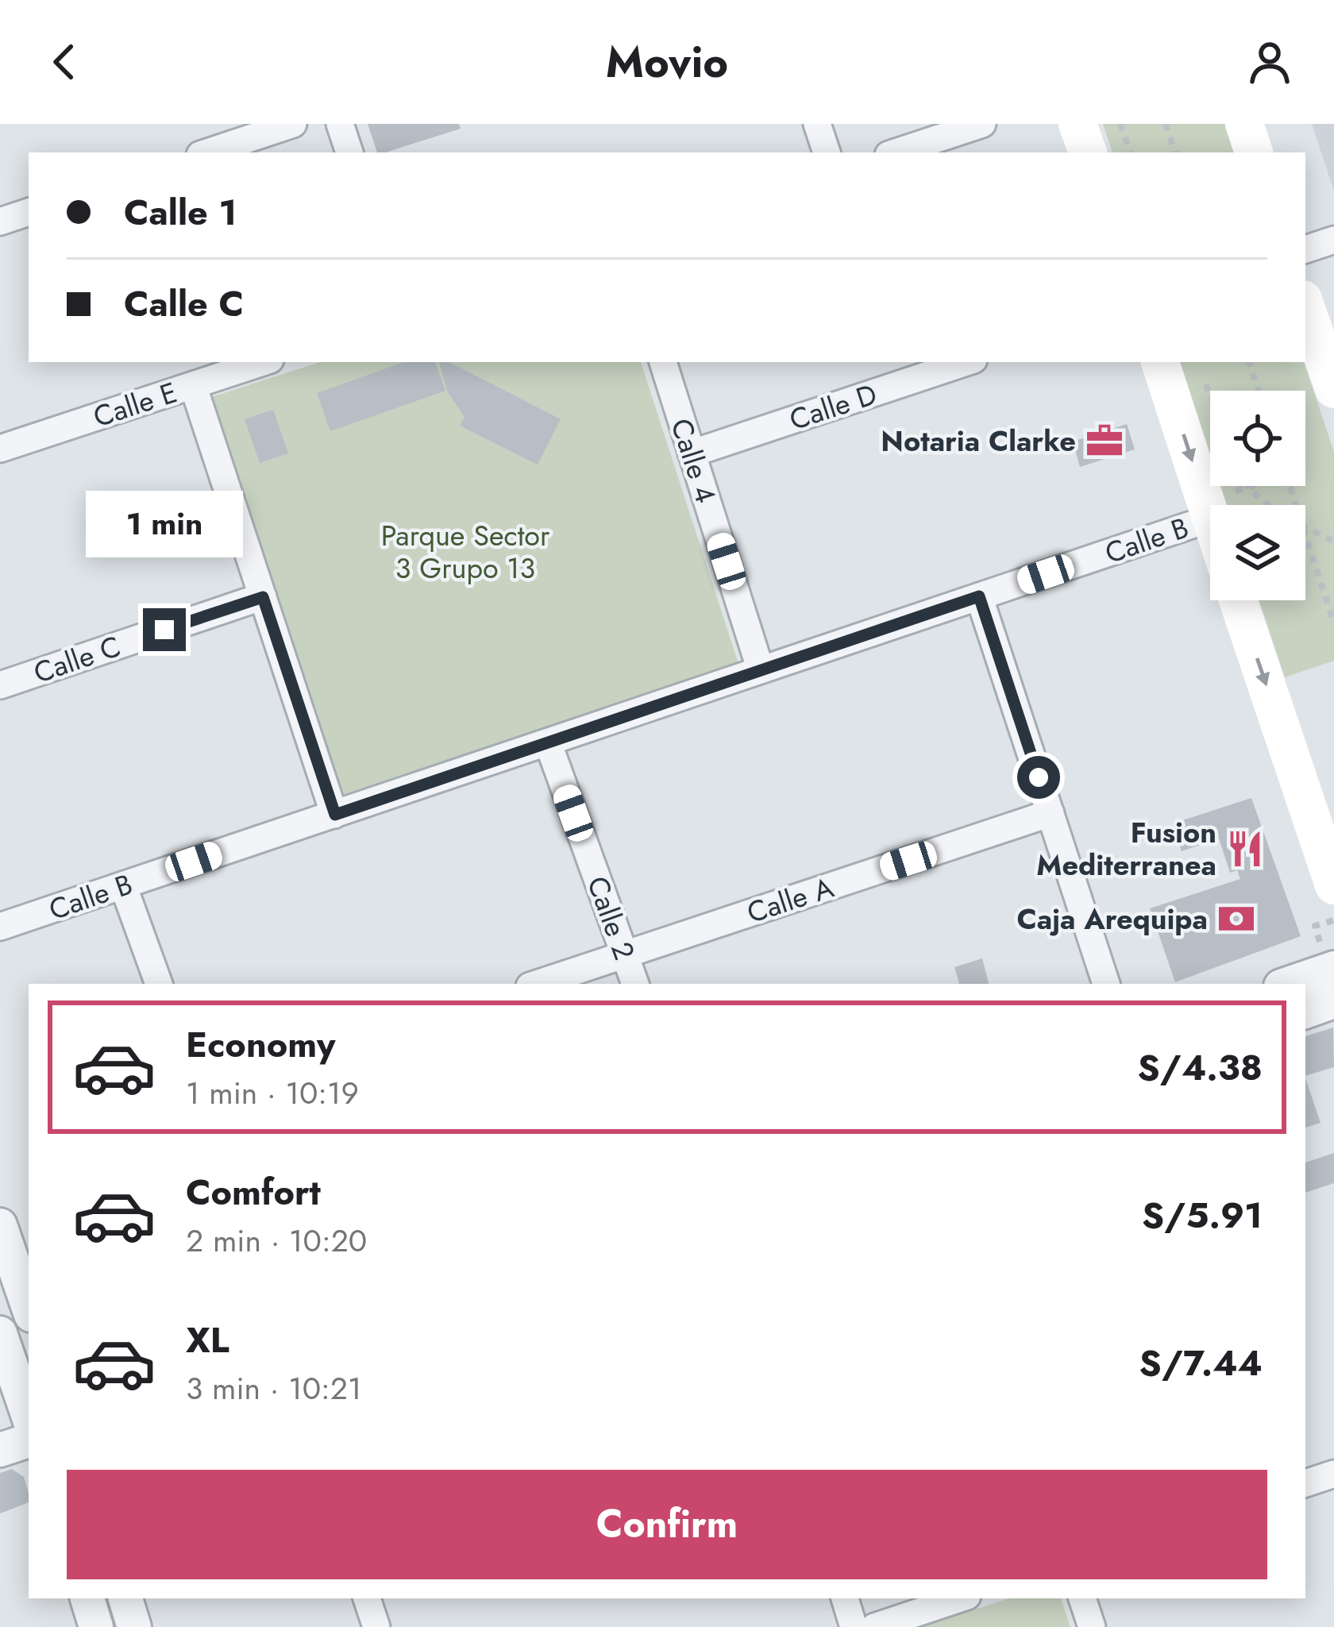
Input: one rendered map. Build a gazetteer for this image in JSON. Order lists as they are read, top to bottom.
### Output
{
  "streets": {
    "street": [
      "Calle E",
      "Calle D",
      "Calle 4",
      "Calle B",
      "Calle C",
      "Calle A",
      "Calle 2"
    ]
  },
  "crossings": [
    ["Calle D", "Calle 4"],
    ["Calle 4", "Calle B"],
    ["Calle B", "Calle 2"],
    ["Calle A", "Calle 2"]
  ],
  "parks": ["Parque Sector 3 Grupo 13"],
  "places": {
    "office": ["Notaria Clarke"],
    "restaurant": ["Fusion Mediterranea"],
    "bank": ["Caja Arequipa"]
  },
  "page": {
    "header": "Movio",
    "banner": ["Calle 1", "Calle C"],
    "bubble": "1 min",
    "list": [
      {
        "name": "Economy",
        "note": "1 min · 10:19",
        "value": "S/4.38"
      },
      {
        "name": "Comfort",
        "note": "2 min · 10:20",
        "value": "S/5.91"
      },
      {
        "name": "XL",
        "note": "3 min · 10:21",
        "value": "S/7.44"
      }
    ],
    "buttons": "Confirm"
  }
}
